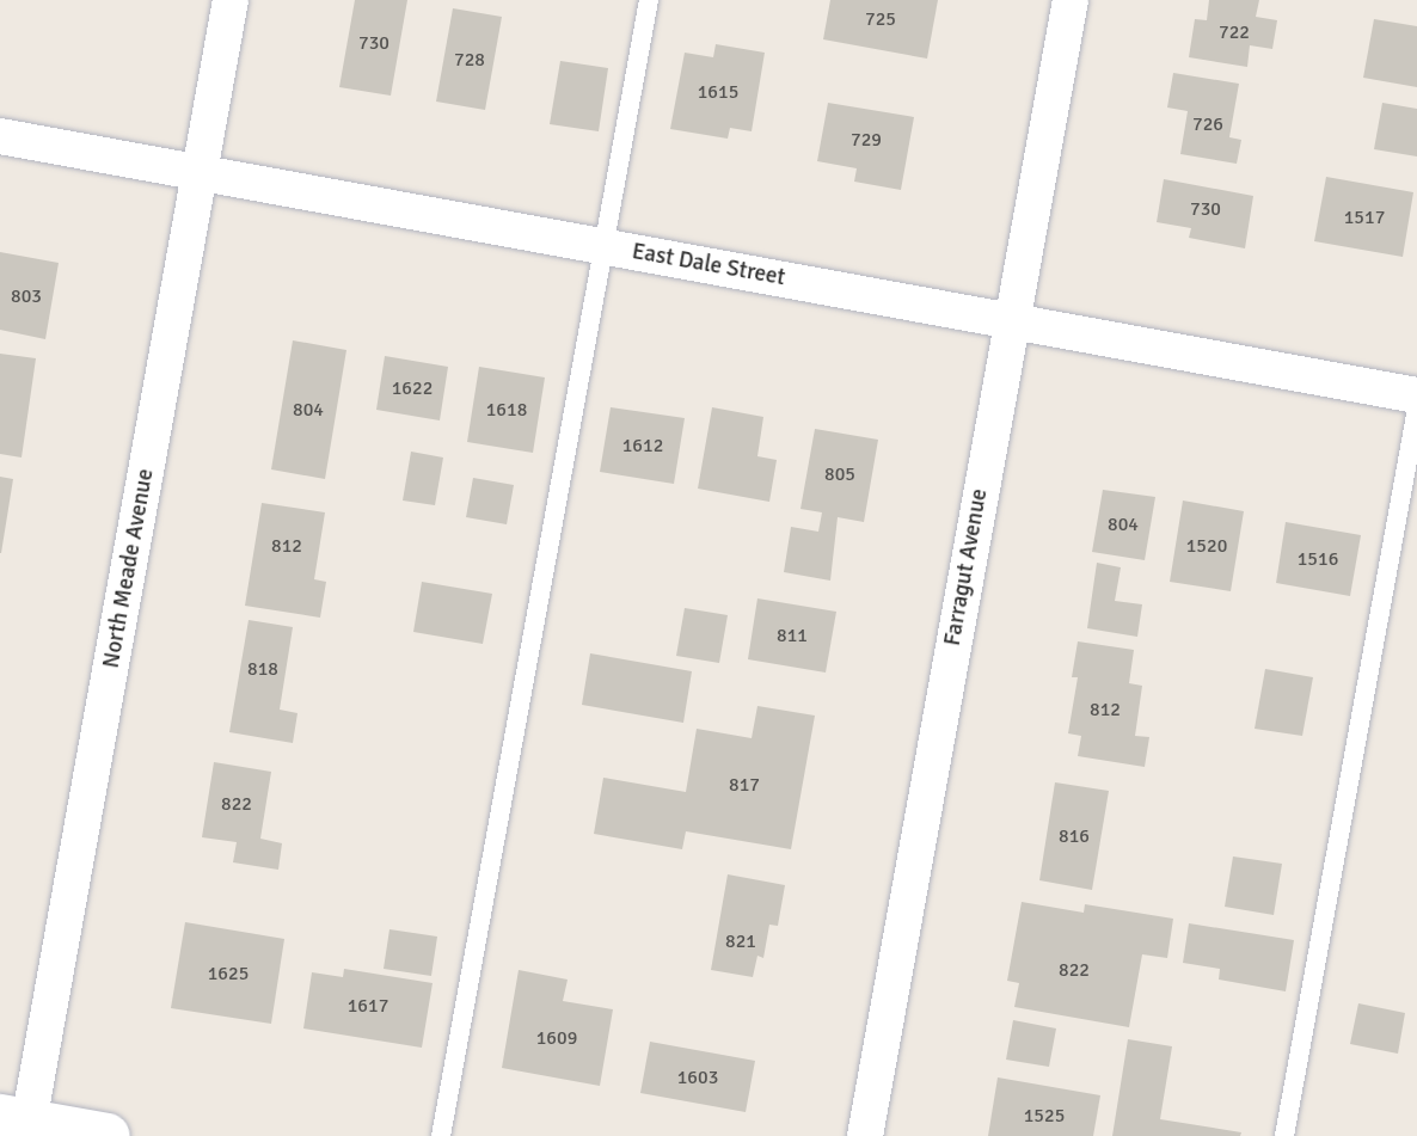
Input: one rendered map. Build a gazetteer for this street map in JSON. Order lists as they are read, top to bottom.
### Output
{
  "streets": {
    "street": ["East Dale Street", "Farragut Avenue", "North Meade Avenue"]
  },
  "crossings": [
    ["East Dale Street", "Farragut Avenue"],
    ["East Dale Street", "North Meade Avenue"]
  ],
  "house_numbers": [
    "725",
    "722",
    "730",
    "728",
    "1615",
    "726",
    "729",
    "730",
    "1517",
    "803",
    "1622",
    "804",
    "1618",
    "1612",
    "805",
    "804",
    "812",
    "1520",
    "1516",
    "811",
    "818",
    "812",
    "817",
    "822",
    "816",
    "821",
    "822",
    "1625",
    "1617",
    "1609",
    "1603",
    "1525"
  ]
}
